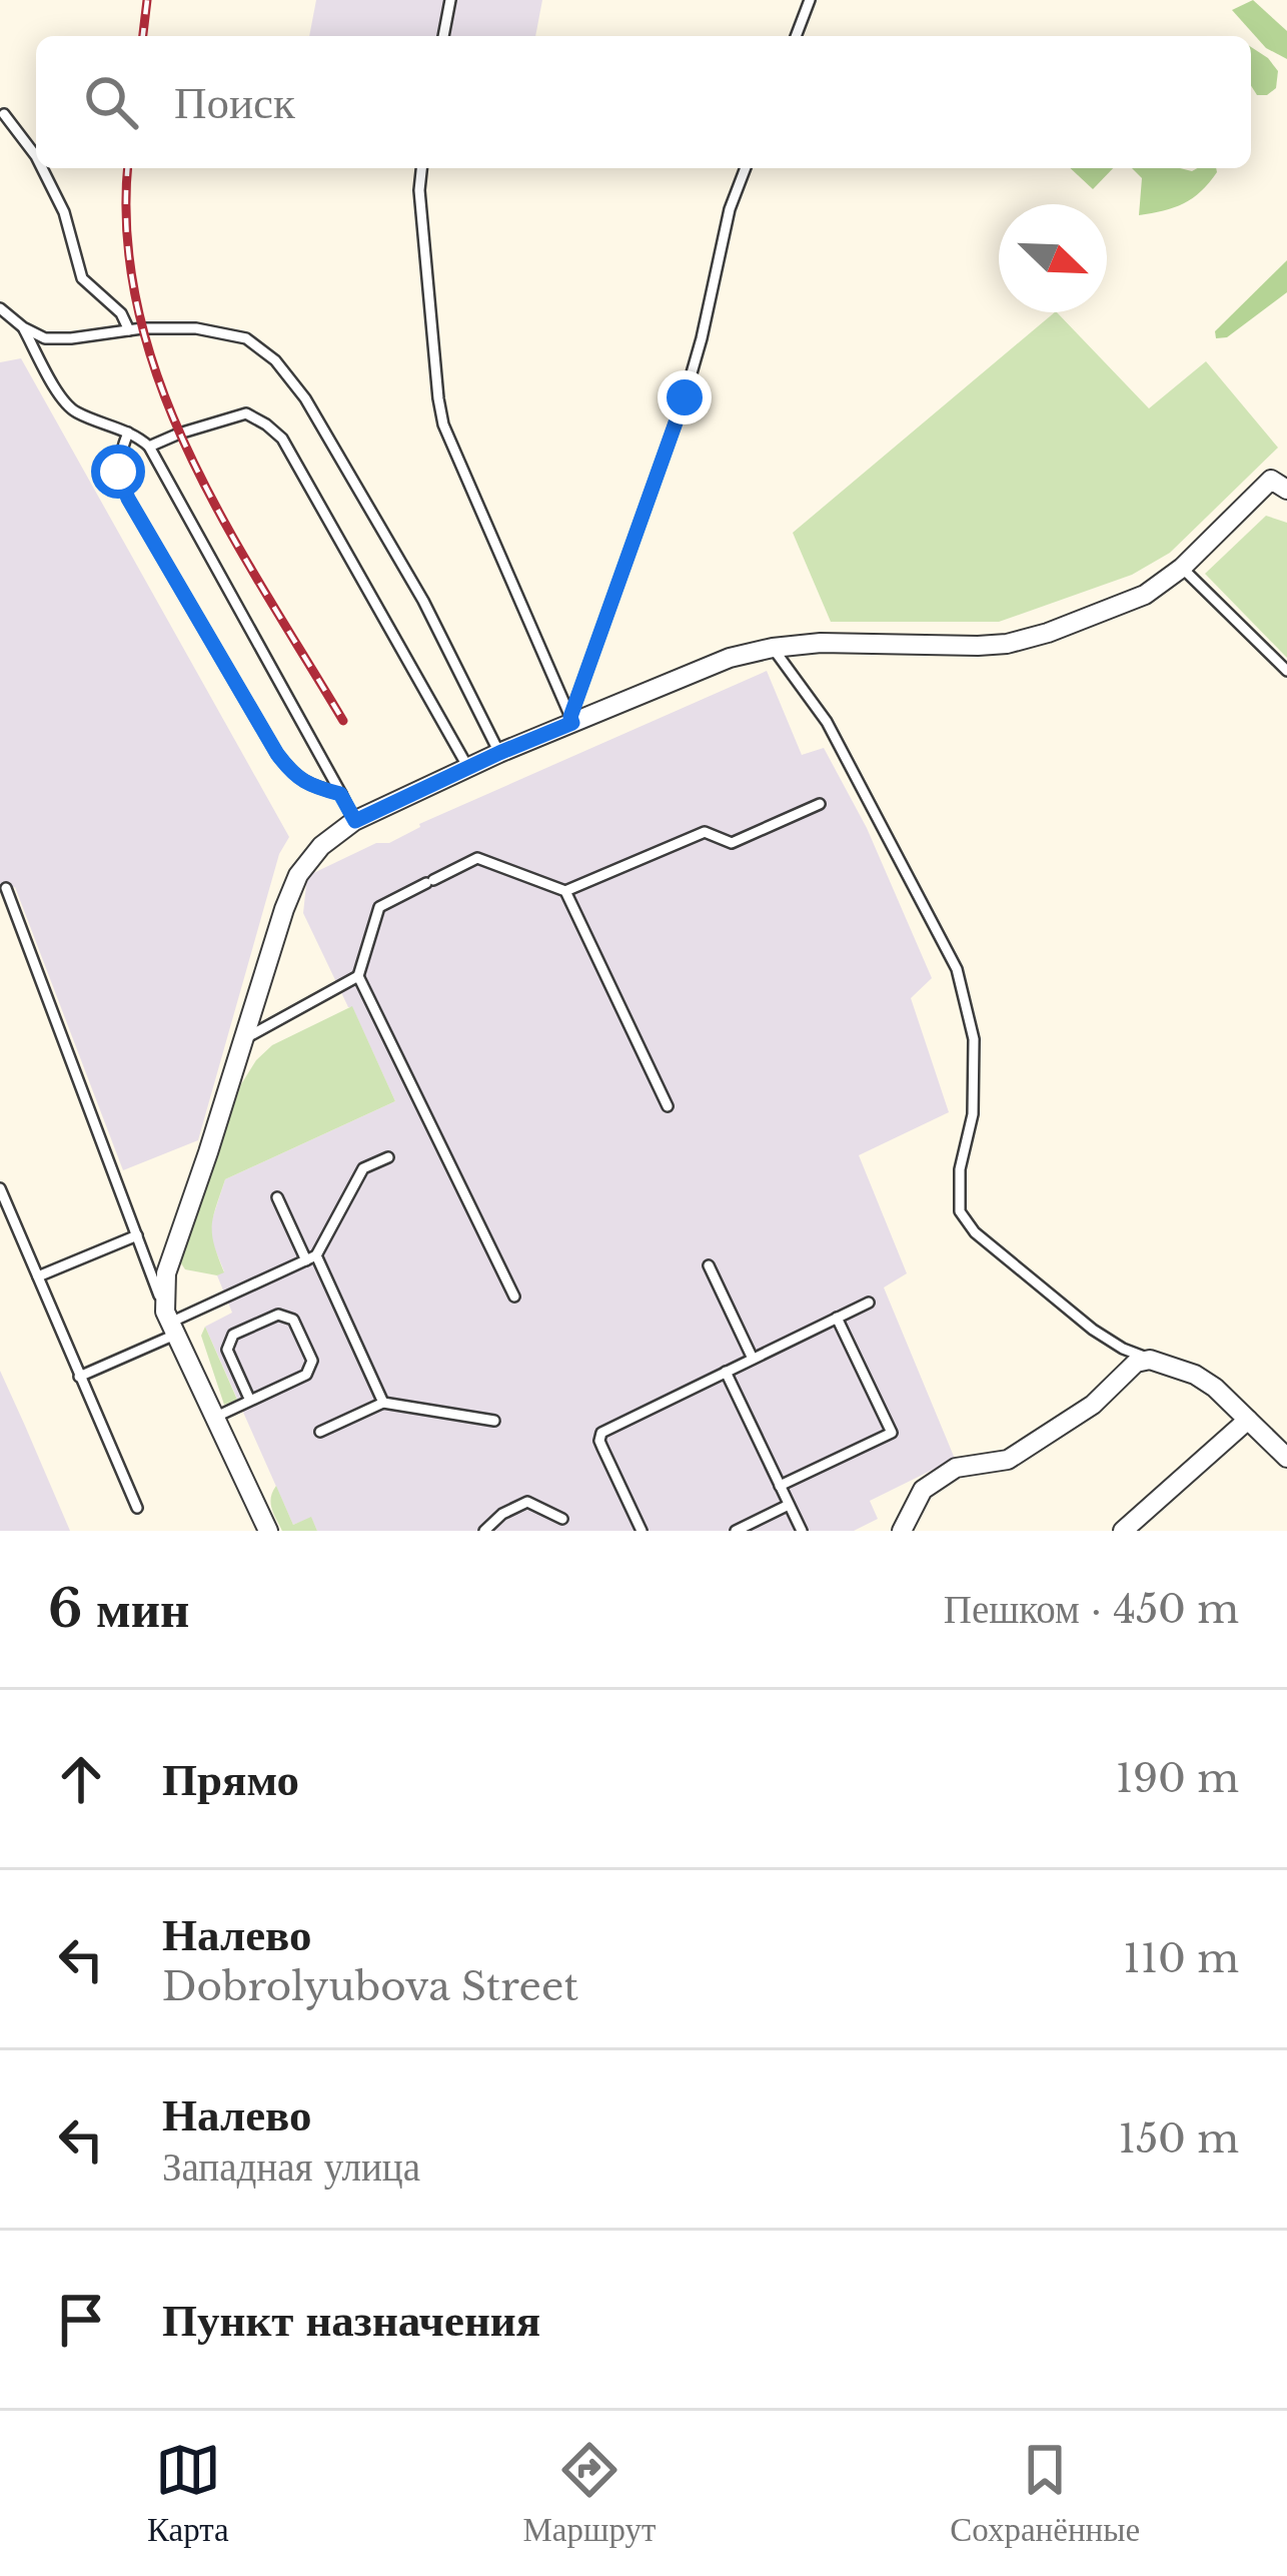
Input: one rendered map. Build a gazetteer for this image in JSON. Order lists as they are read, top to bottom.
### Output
{
  "north": "bottom right",
  "page": {
    "search": "Поиск",
    "heading": ["6 мин", "Пешком · 450 m"],
    "list": [
      ["Прямо", "190 m"],
      ["Налево", "Dobrolyubova Street", "110 m"],
      ["Налево", "Западная улица", "150 m"],
      "Пункт назначения"
    ],
    "nav": ["Карта", "Маршрут", "Сохранённые"]
  }
}
